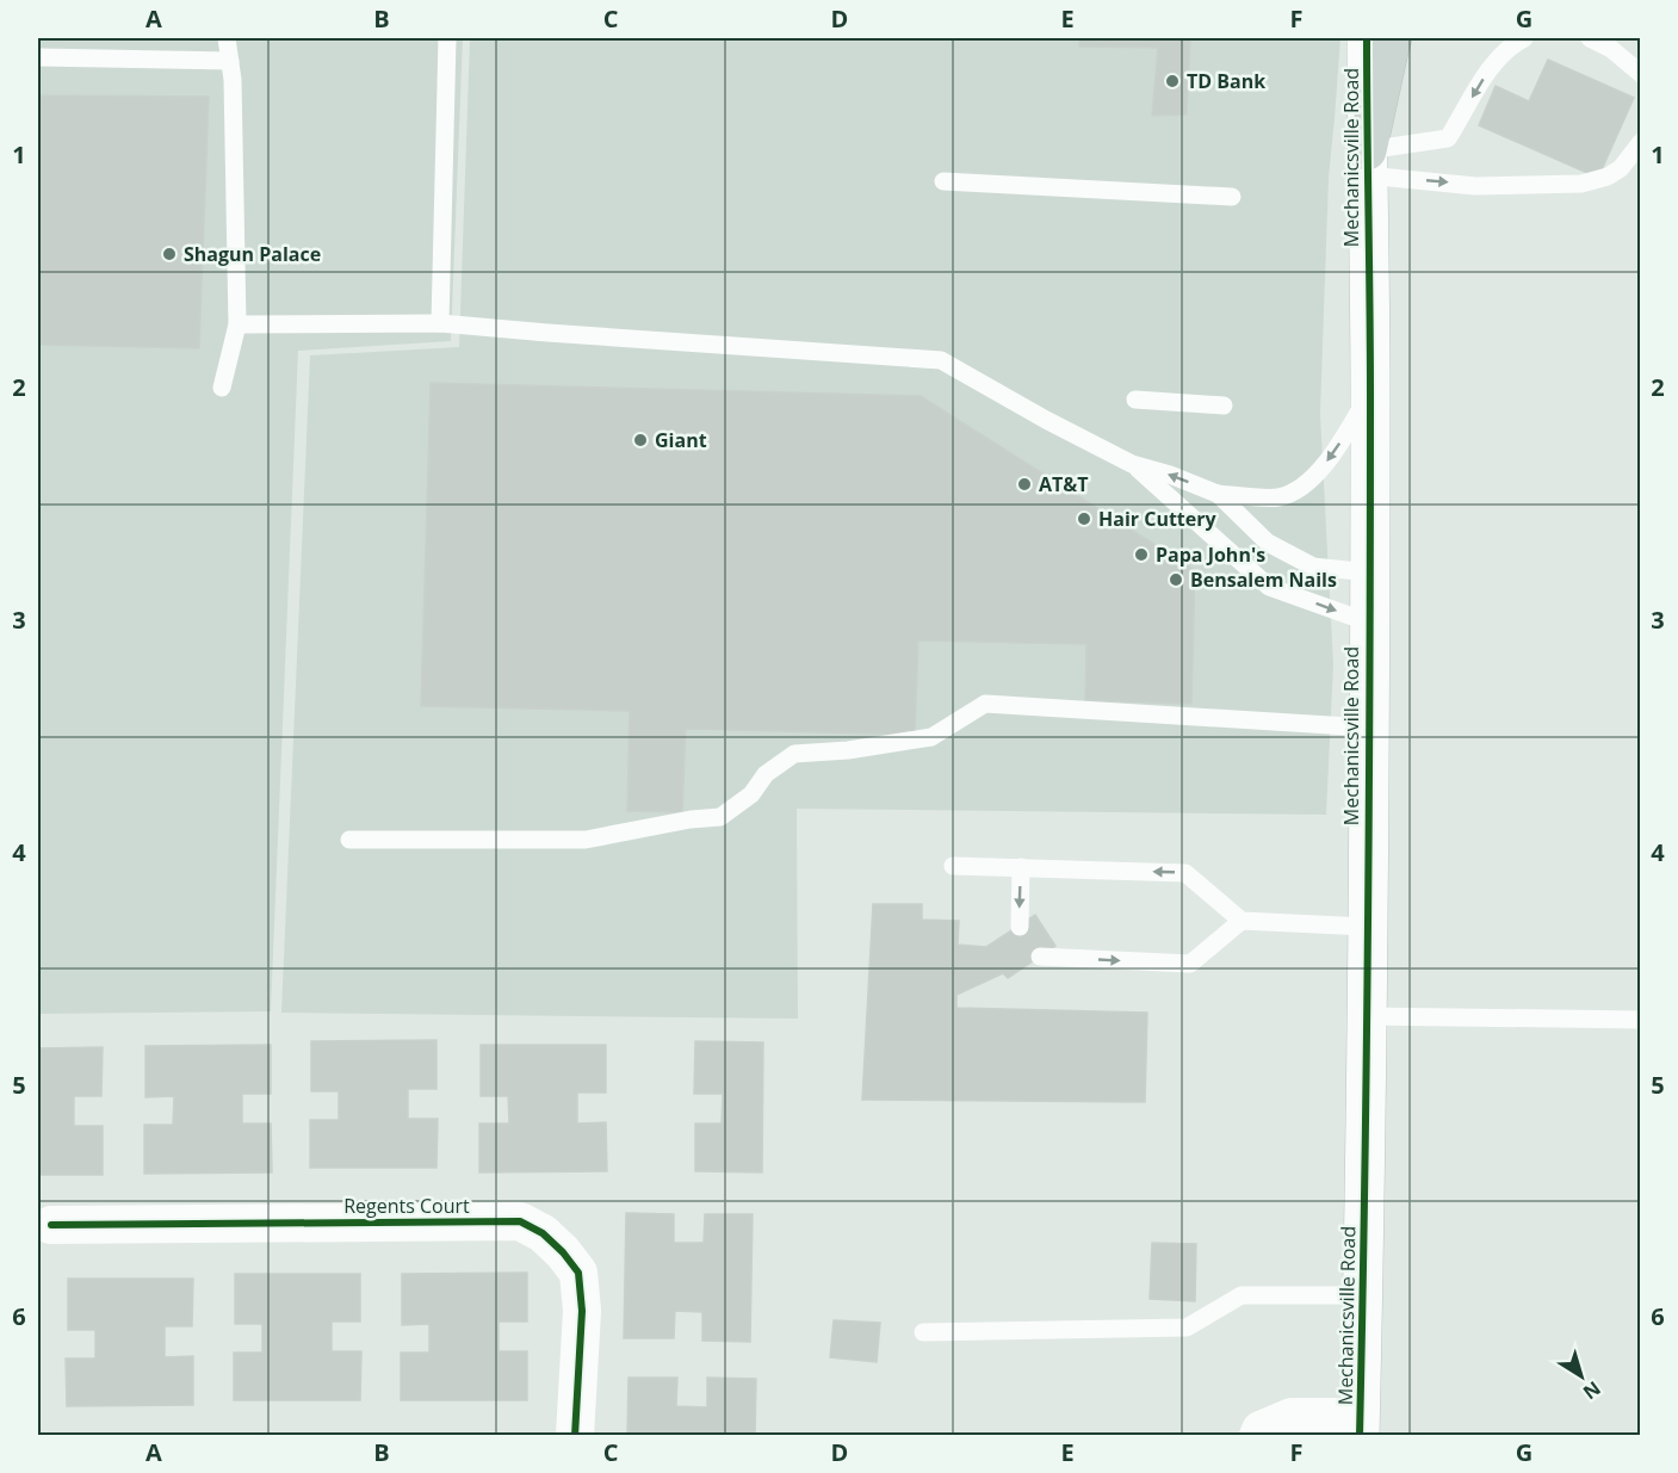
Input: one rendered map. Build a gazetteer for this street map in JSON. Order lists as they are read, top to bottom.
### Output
{
  "streets": {
    "street": ["Mechanicsville Road", "Regents Court"]
  },
  "places": [
    "TD Bank",
    "Shagun Palace",
    "Giant",
    "AT&T",
    "Hair Cuttery",
    "Papa John's",
    "Bensalem Nails"
  ],
  "north": "bottom right",
  "grid": {
    "columns": [
      "A",
      "B",
      "C",
      "D",
      "E",
      "F",
      "G"
    ],
    "rows": [
      "1",
      "2",
      "3",
      "4",
      "5",
      "6"
    ]
  }
}
